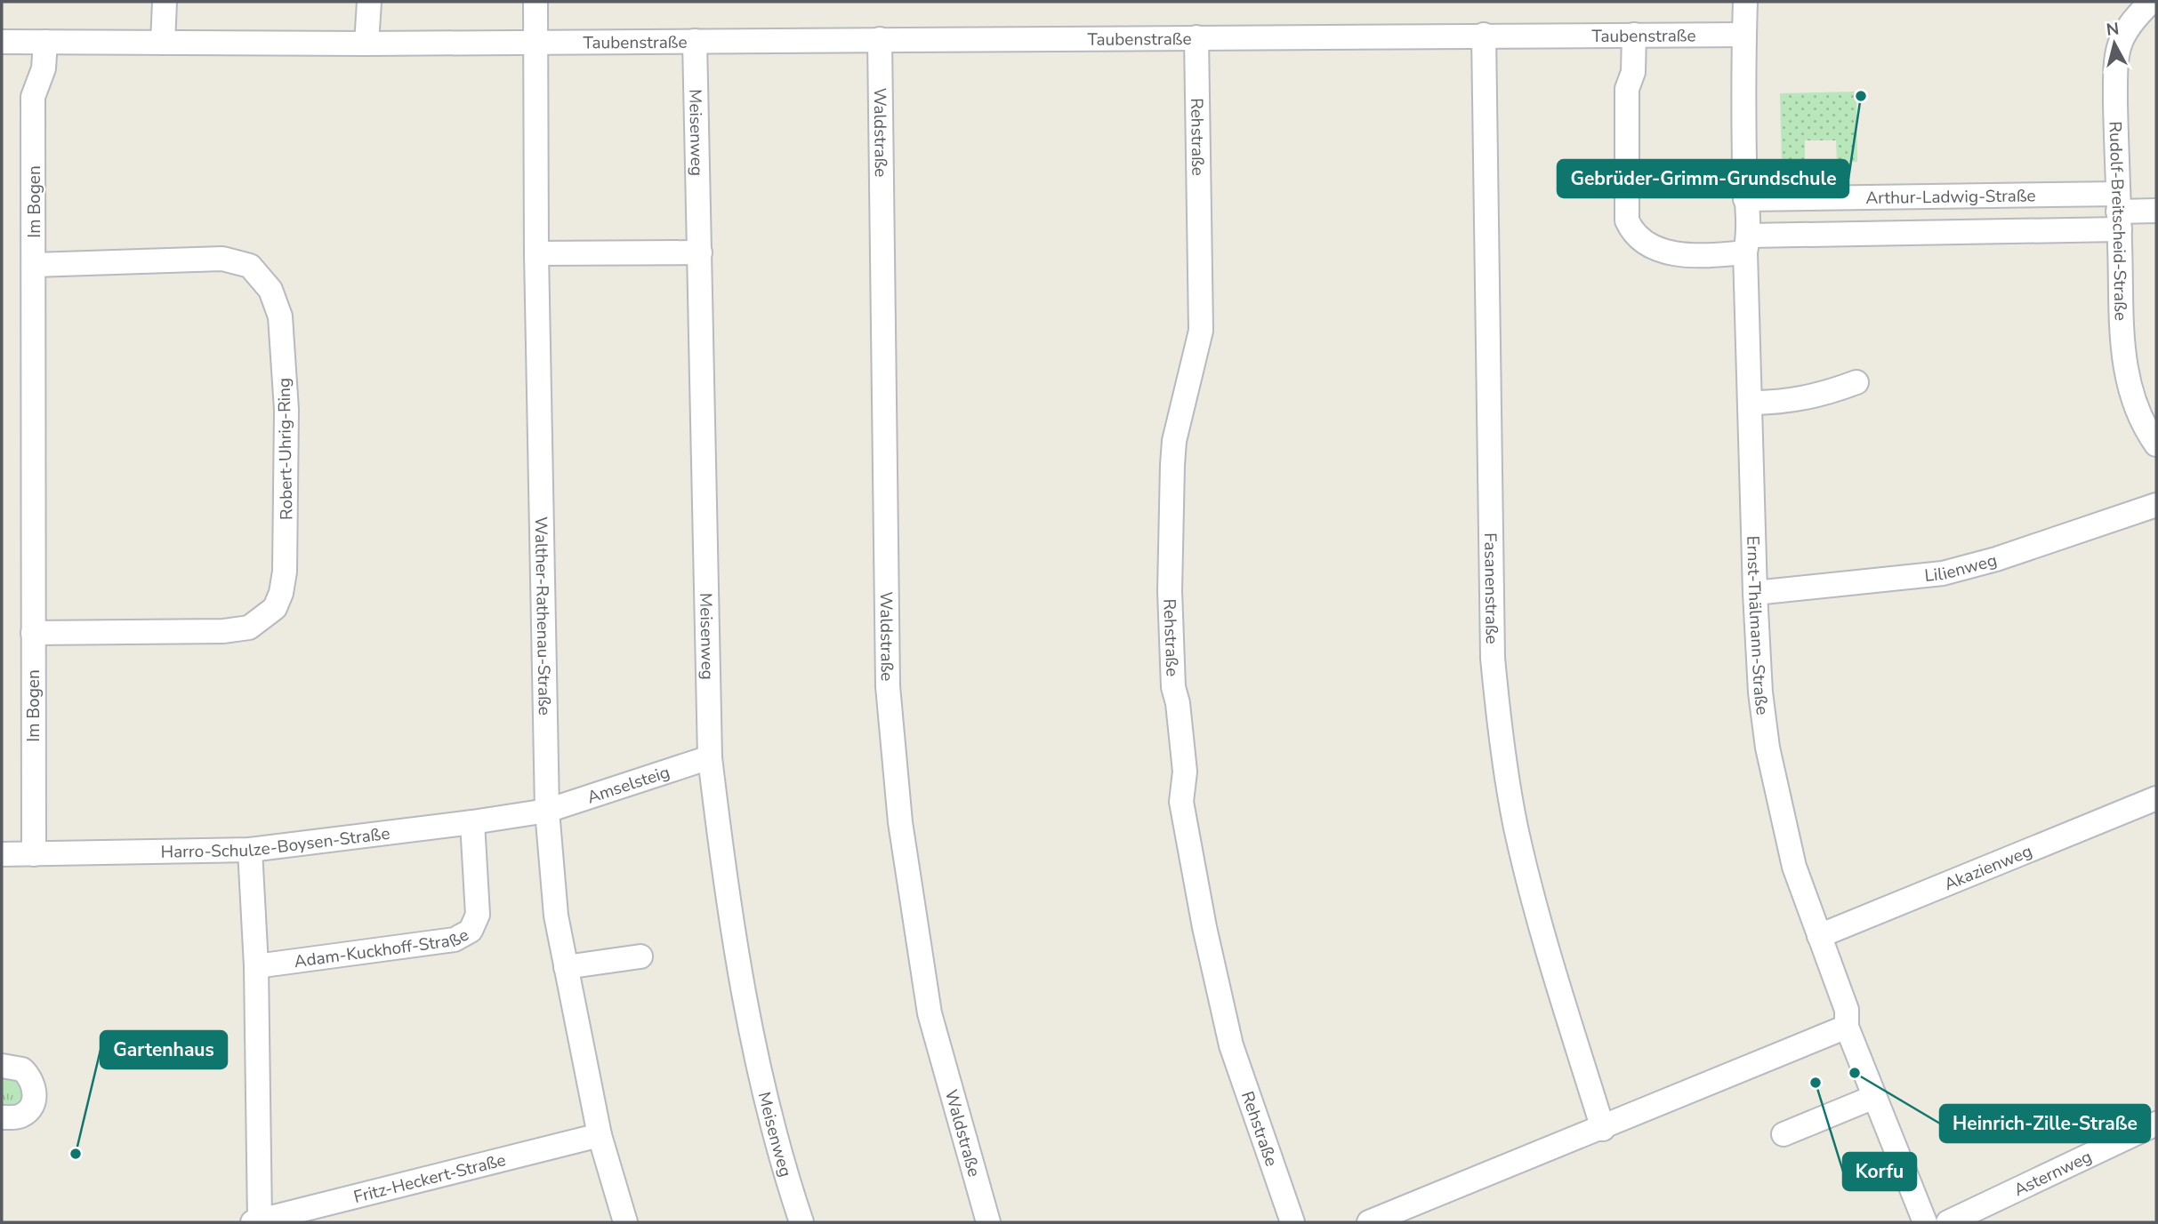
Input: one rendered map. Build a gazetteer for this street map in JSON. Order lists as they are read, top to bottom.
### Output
{
  "streets": {
    "street": [
      "Taubenstraße",
      "Meisenweg",
      "Waldstraße",
      "Rehstraße",
      "Arthur-Ladwig-Straße",
      "Im Bogen",
      "Rudolf-Breitscheid-Straße",
      "Robert-Uhrig-Ring",
      "Lilienweg",
      "Fasanenstraße",
      "Walther-Rathenau-Straße",
      "Ernst-Thälmann-Straße",
      "Amselsteig",
      "Harro-Schulze-Boysen-Straße",
      "Akazienweg",
      "Adam-Kuckhoff-Straße",
      "Asternweg",
      "Fritz-Heckert-Straße"
    ]
  },
  "crossings": [
    ["Taubenstraße", "Meisenweg"],
    ["Taubenstraße", "Waldstraße"],
    ["Taubenstraße", "Rehstraße"],
    ["Taubenstraße", "Arthur-Ladwig-Straße"],
    ["Taubenstraße", "Fasanenstraße"],
    ["Taubenstraße", "Walther-Rathenau-Straße"],
    ["Taubenstraße", "Ernst-Thälmann-Straße"],
    ["Meisenweg", "Amselsteig"],
    ["Arthur-Ladwig-Straße", "Rudolf-Breitscheid-Straße"],
    ["Arthur-Ladwig-Straße", "Ernst-Thälmann-Straße"],
    ["Im Bogen", "Robert-Uhrig-Ring"],
    ["Im Bogen", "Harro-Schulze-Boysen-Straße"],
    ["Lilienweg", "Ernst-Thälmann-Straße"],
    ["Walther-Rathenau-Straße", "Amselsteig"],
    ["Walther-Rathenau-Straße", "Harro-Schulze-Boysen-Straße"],
    ["Walther-Rathenau-Straße", "Fritz-Heckert-Straße"],
    ["Ernst-Thälmann-Straße", "Akazienweg"],
    ["Amselsteig", "Harro-Schulze-Boysen-Straße"],
    ["Harro-Schulze-Boysen-Straße", "Adam-Kuckhoff-Straße"]
  ],
  "places": [
    "Gebrüder-Grimm-Grundschule",
    "Heinrich-Zille-Straße",
    "Korfu",
    "Gartenhaus"
  ],
  "north": "top"
}
